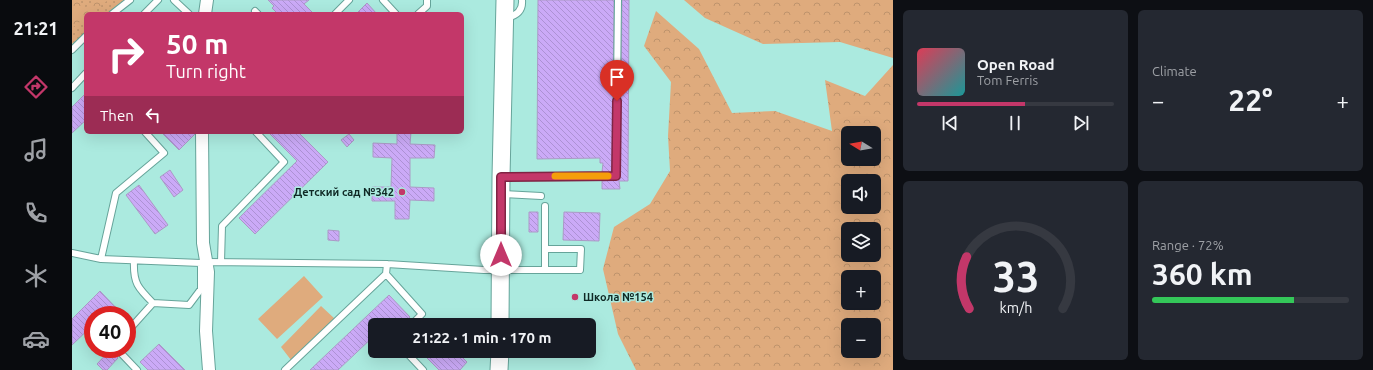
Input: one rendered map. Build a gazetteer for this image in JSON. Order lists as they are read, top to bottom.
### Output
{
  "places": ["Детский сад №342", "Школа №154"],
  "north": "left",
  "page": {
    "tabs": "21:21",
    "tile": [
      "Climate",
      ["Range · 72%", "360 km"]
    ],
    "turn": ["50 m", "Turn right"],
    "song": ["Open Road", "Tom Ferris"],
    "heat": ["−", "22°", "+"],
    "then": "Then",
    "map_buttons": ["+", "−"],
    "limit": "40",
    "trip": "21:22 · 1 min · 170 m",
    "gauge": ["33", "km/h"]
  }
}
